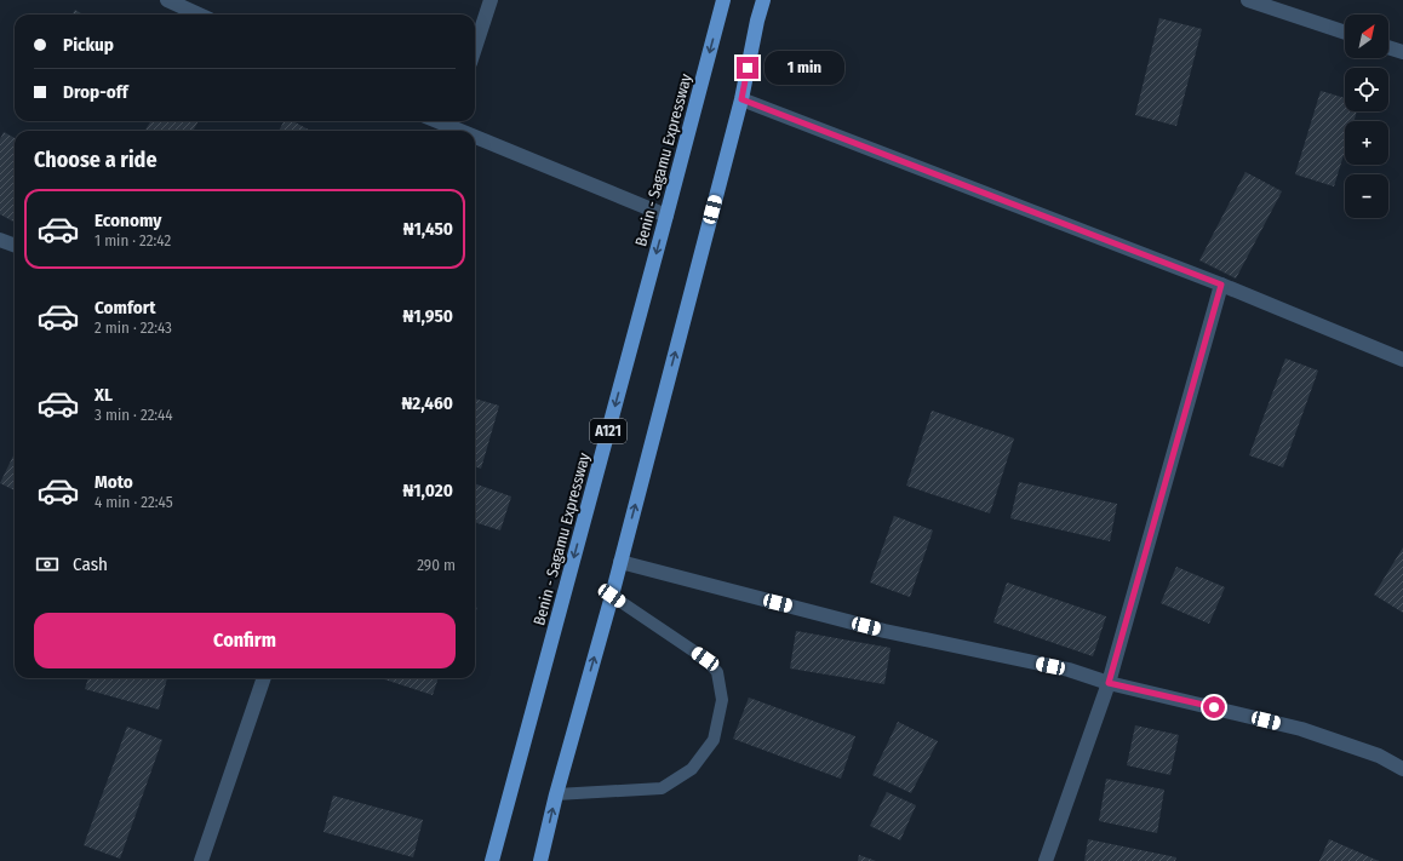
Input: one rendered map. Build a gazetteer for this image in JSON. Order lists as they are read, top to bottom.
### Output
{
  "streets": {
    "highway": ["Benin - Sagamu Expressway", "A121"]
  },
  "north": "top right",
  "page": {
    "map_buttons": ["+", "−"],
    "banner": ["Pickup", "Drop-off"],
    "bubble": "1 min",
    "heading": "Choose a ride",
    "list": [
      {
        "name": "Economy",
        "note": "1 min · 22:42",
        "value": "₦1,450"
      },
      {
        "name": "Comfort",
        "note": "2 min · 22:43",
        "value": "₦1,950"
      },
      {
        "name": "XL",
        "note": "3 min · 22:44",
        "value": "₦2,460"
      },
      {
        "name": "Moto",
        "note": "4 min · 22:45",
        "value": "₦1,020"
      }
    ],
    "pay": ["Cash", "290 m"],
    "buttons": "Confirm"
  }
}
